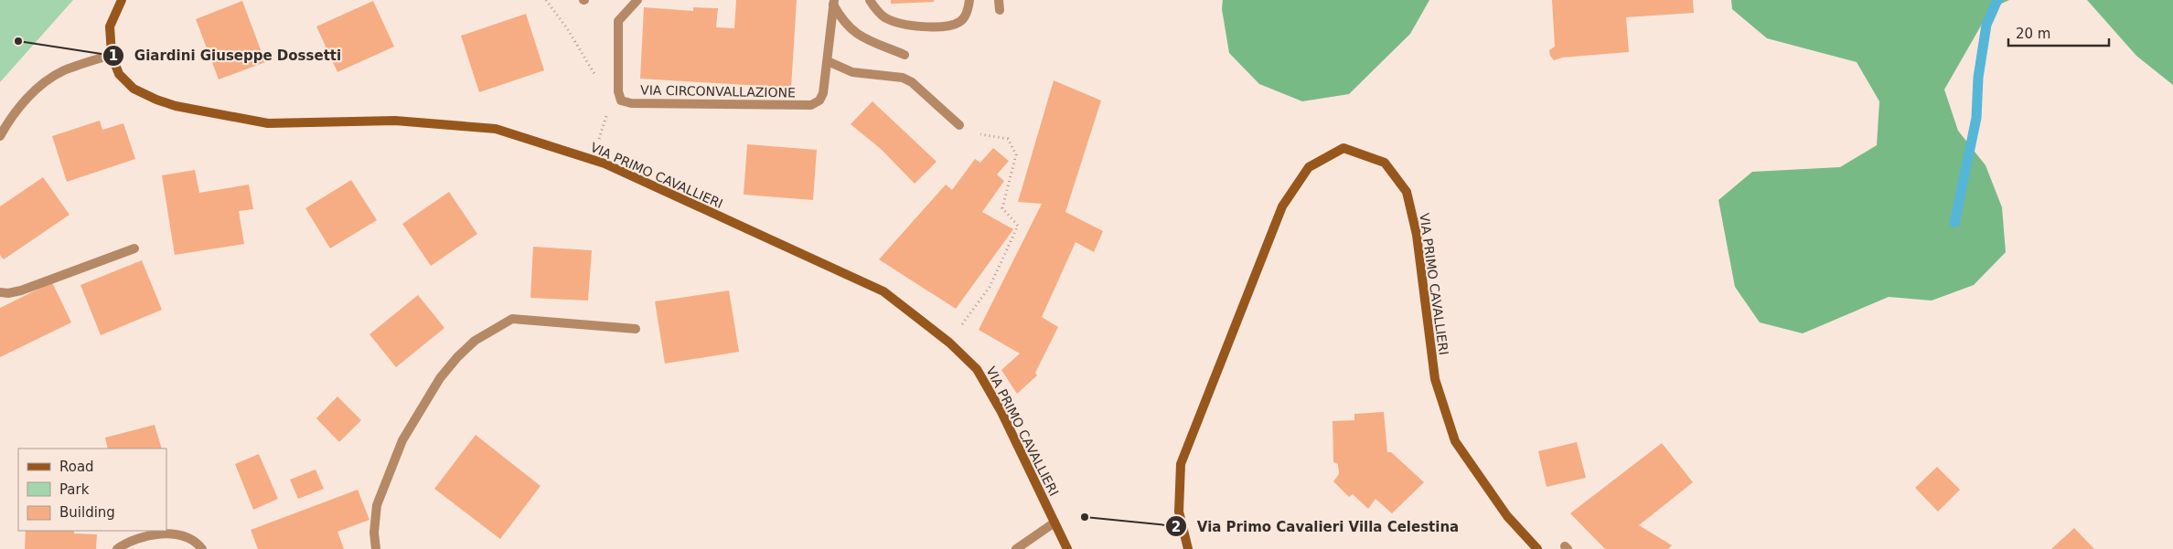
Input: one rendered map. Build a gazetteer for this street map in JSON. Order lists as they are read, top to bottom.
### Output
{
  "streets": {
    "main road": ["VIA PRIMO CAVALLIERI"],
    "street": ["VIA CIRCONVALLAZIONE"]
  },
  "places": ["Giardini Giuseppe Dossetti", "Via Primo Cavalieri Villa Celestina"],
  "legend": ["Road", "Park", "Building"],
  "scale_bar": "20 m"
}
